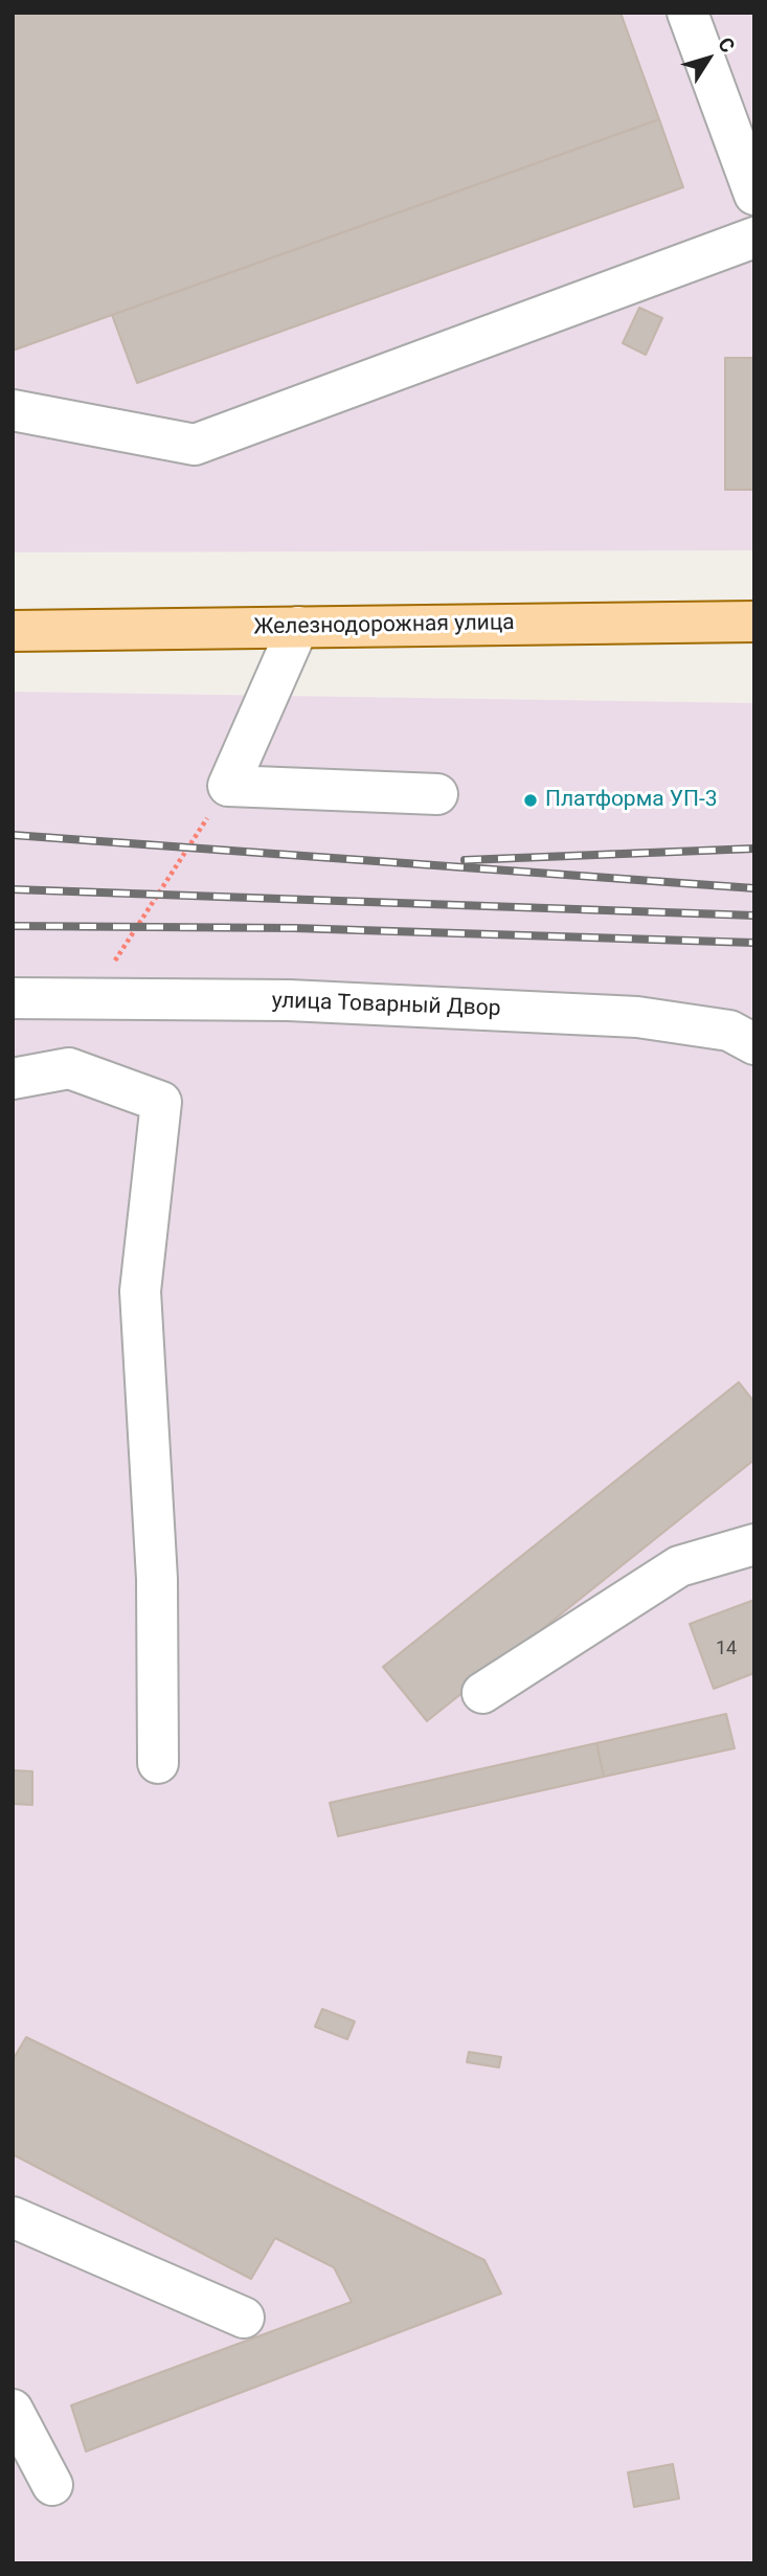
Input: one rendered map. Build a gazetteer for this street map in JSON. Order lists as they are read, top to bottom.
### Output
{
  "streets": {
    "main road": ["Железнодорожная улица"],
    "street": ["улица Товарный Двор"]
  },
  "places": ["Платформа УП-3"],
  "house_numbers": ["14"],
  "north": "top right"
}
